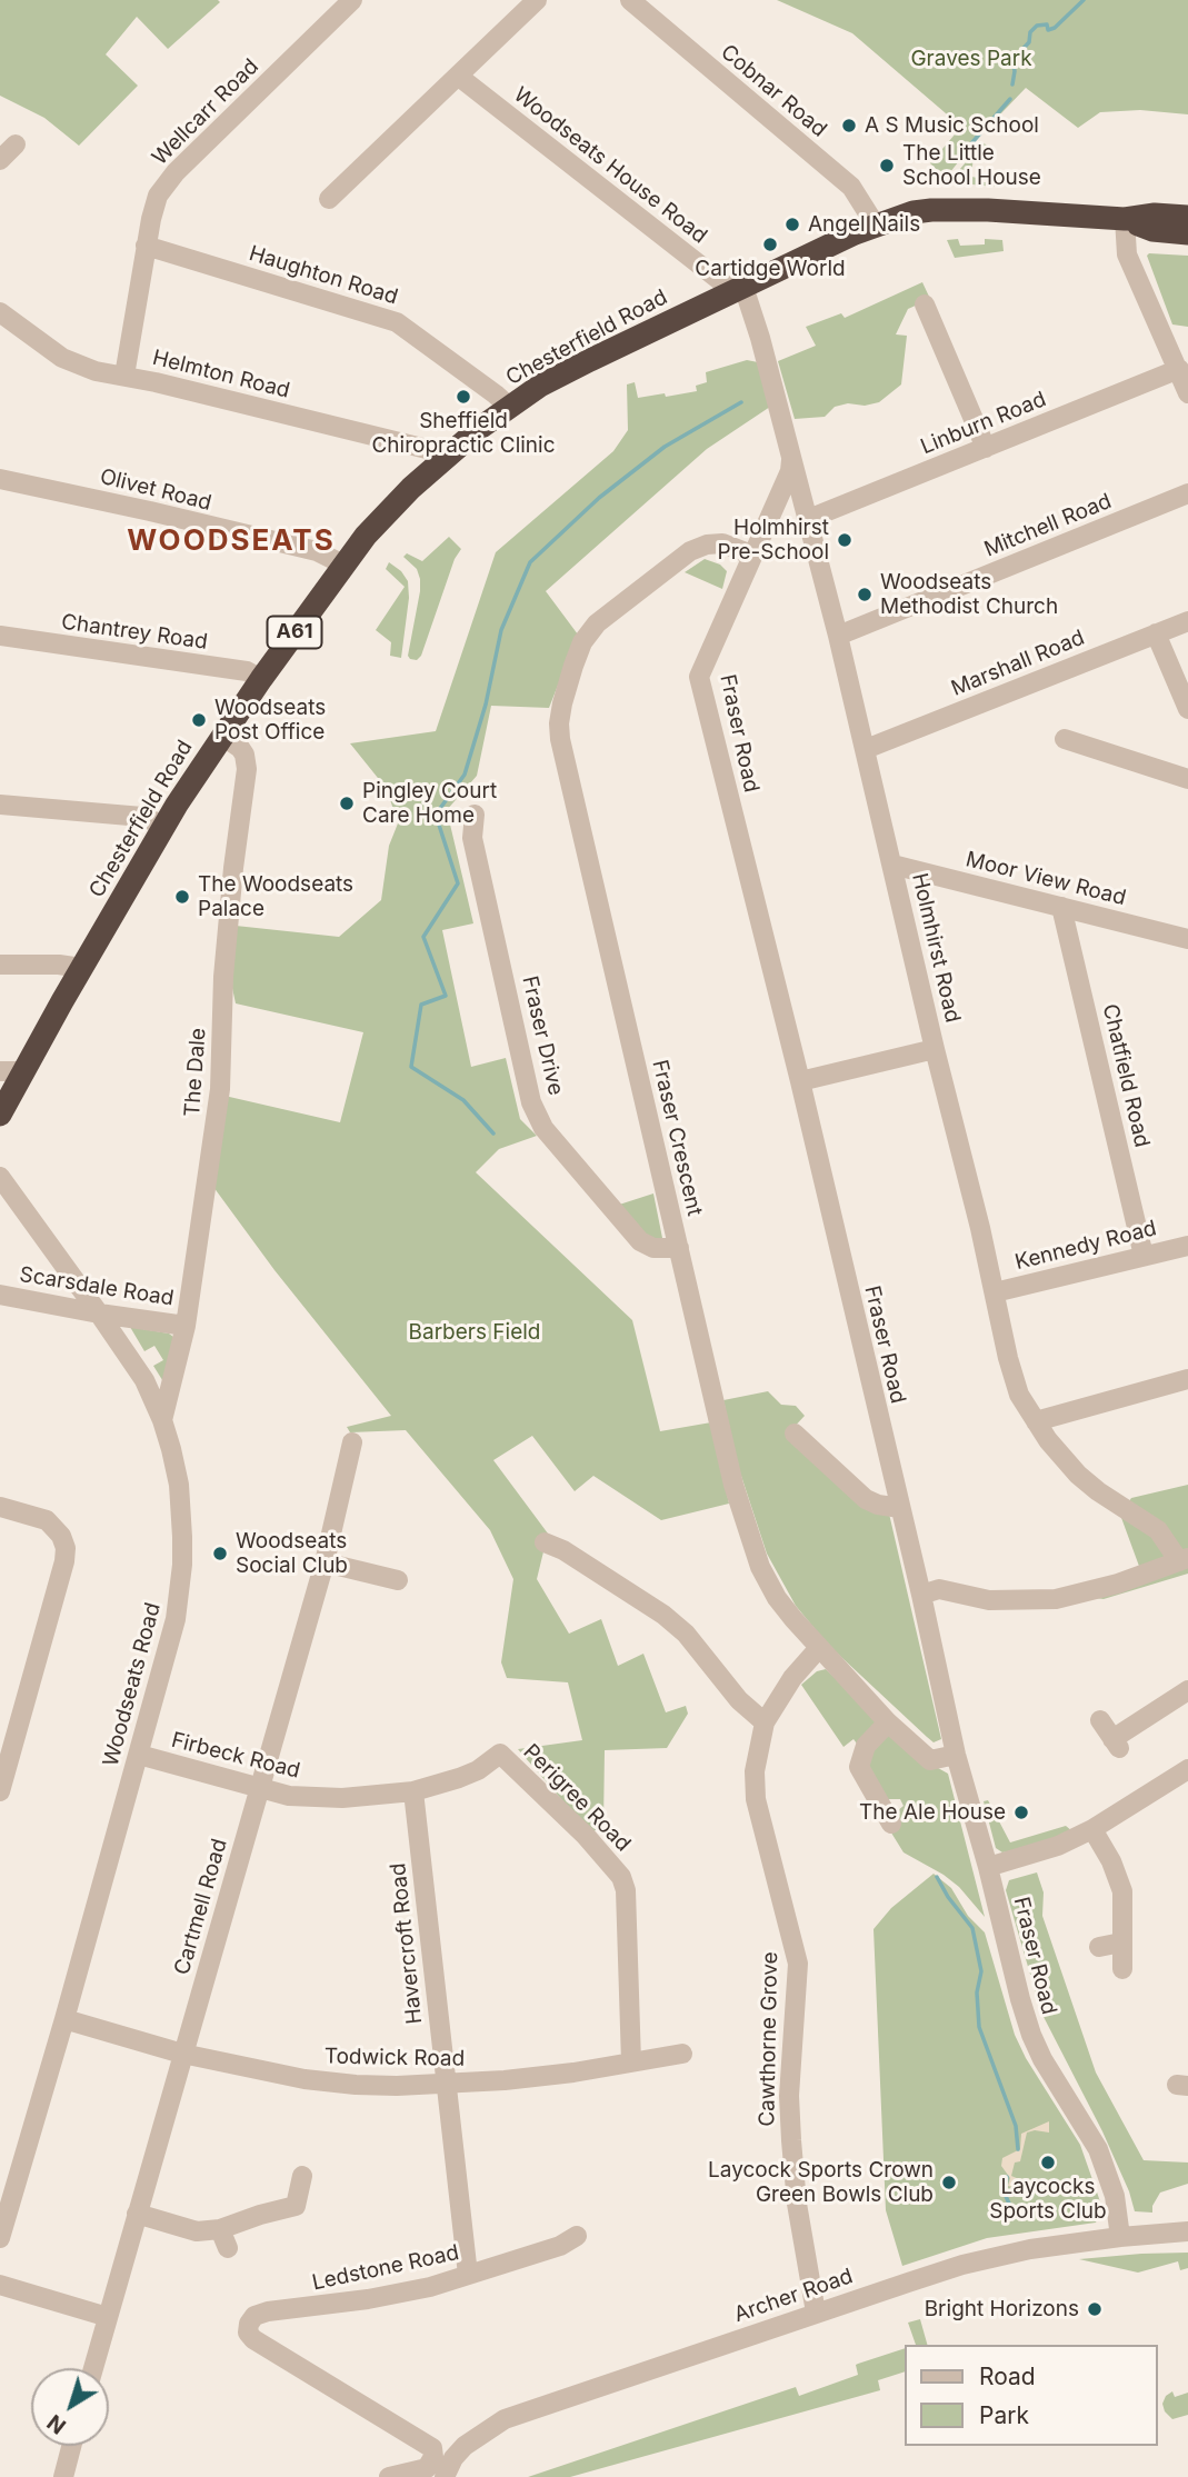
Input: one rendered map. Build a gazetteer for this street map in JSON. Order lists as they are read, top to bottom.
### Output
{
  "streets": {
    "highway": ["Chesterfield Road", "A61"],
    "street": [
      "Cobnar Road",
      "Wellcarr Road",
      "Woodseats House Road",
      "Haughton Road",
      "Helmton Road",
      "Linburn Road",
      "Olivet Road",
      "Mitchell Road",
      "Chantrey Road",
      "Marshall Road",
      "Fraser Road",
      "Moor View Road",
      "Holmhirst Road",
      "Fraser Drive",
      "The Dale",
      "Chatfield Road",
      "Fraser Crescent",
      "Kennedy Road",
      "Scarsdale Road",
      "Woodseats Road",
      "Firbeck Road",
      "Perigree Road",
      "Cartmell Road",
      "Havercroft Road",
      "Cawthorne Grove",
      "Todwick Road",
      "Ledstone Road",
      "Archer Road"
    ]
  },
  "crossings": [
    ["Cobnar Road", "Chesterfield Road"],
    ["Wellcarr Road", "Haughton Road"],
    ["Wellcarr Road", "Helmton Road"],
    ["Woodseats House Road", "Chesterfield Road"],
    ["Woodseats House Road", "Holmhirst Road"],
    ["Haughton Road", "Chesterfield Road"],
    ["Chesterfield Road", "Helmton Road"],
    ["Chesterfield Road", "Olivet Road"],
    ["Chesterfield Road", "Chantrey Road"],
    ["Chesterfield Road", "Holmhirst Road"],
    ["Chesterfield Road", "The Dale"],
    ["Linburn Road", "Holmhirst Road"],
    ["Mitchell Road", "Holmhirst Road"],
    ["Marshall Road", "Holmhirst Road"],
    ["Fraser Road", "Holmhirst Road"],
    ["Fraser Road", "Fraser Crescent"],
    ["Fraser Road", "Archer Road"],
    ["Moor View Road", "Holmhirst Road"],
    ["Moor View Road", "Chatfield Road"],
    ["Holmhirst Road", "Kennedy Road"],
    ["Fraser Drive", "Fraser Crescent"],
    ["The Dale", "Scarsdale Road"],
    ["The Dale", "Woodseats Road"],
    ["Chatfield Road", "Kennedy Road"],
    ["Fraser Crescent", "Cawthorne Grove"],
    ["Scarsdale Road", "Woodseats Road"],
    ["Woodseats Road", "Firbeck Road"],
    ["Woodseats Road", "Todwick Road"],
    ["Firbeck Road", "Perigree Road"],
    ["Firbeck Road", "Cartmell Road"],
    ["Firbeck Road", "Havercroft Road"],
    ["Perigree Road", "Todwick Road"],
    ["Cartmell Road", "Todwick Road"],
    ["Havercroft Road", "Todwick Road"],
    ["Havercroft Road", "Ledstone Road"],
    ["Cawthorne Grove", "Archer Road"]
  ],
  "districts": ["WOODSEATS"],
  "parks": ["Graves Park", "Barbers Field"],
  "places": [
    "A S Music School",
    "The Little School House",
    "Angel Nails",
    "Cartidge World",
    "Sheffield Chiropractic Clinic",
    "Holmhirst Pre-School",
    "Woodseats Methodist Church",
    "Woodseats Post Office",
    "Pingley Court Care Home",
    "The Woodseats Palace",
    "Woodseats Social Club",
    "The Ale House",
    "Laycocks Sports Club",
    "Laycock Sports Crown Green Bowls Club",
    "Bright Horizons"
  ],
  "legend": ["Road", "Park"],
  "north": "bottom left"
}
